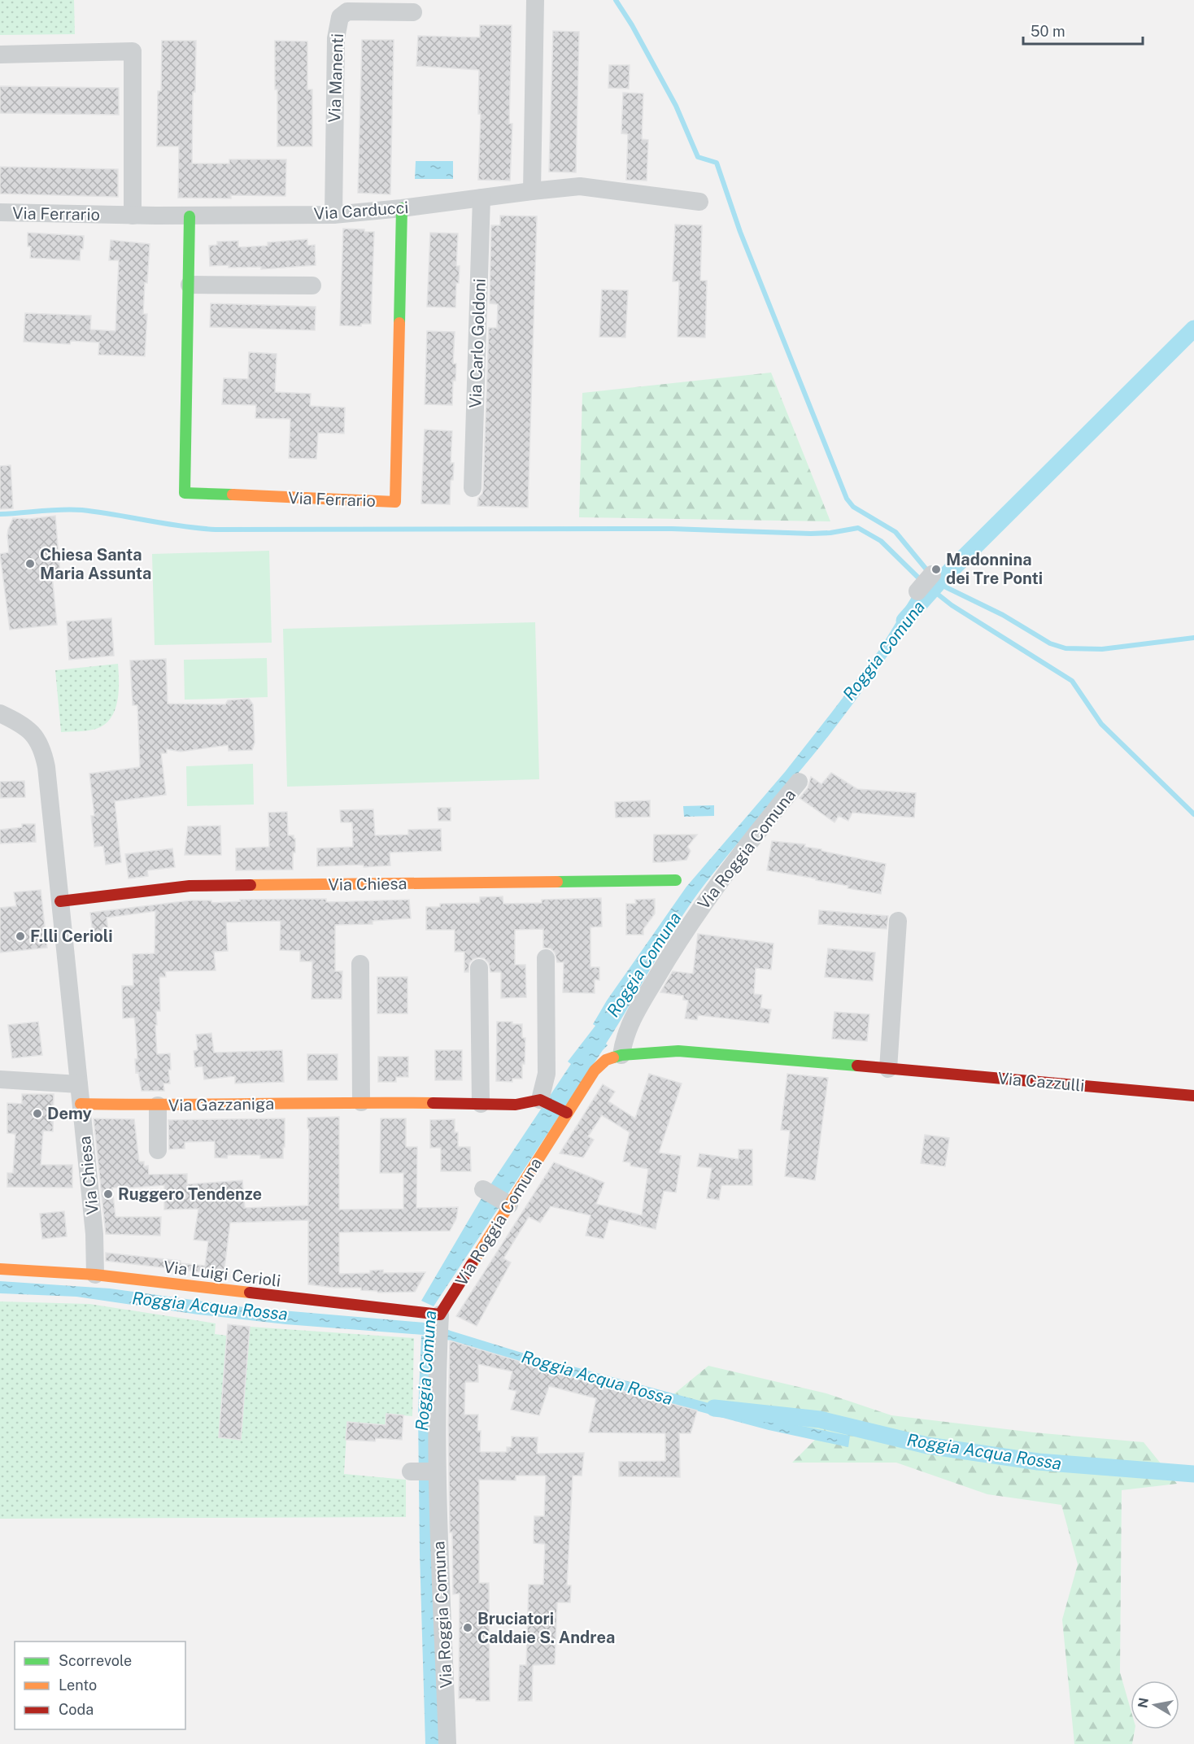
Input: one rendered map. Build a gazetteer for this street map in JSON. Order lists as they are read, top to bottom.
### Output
{
  "streets": {
    "street": [
      "Via Manenti",
      "Via Carducci",
      "Via Ferrario",
      "Via Carlo Goldoni",
      "Via Roggia Comuna",
      "Via Chiesa",
      "Via Cazzulli",
      "Via Gazzaniga",
      "Via Luigi Cerioli"
    ]
  },
  "crossings": [
    ["Via Manenti", "Via Carducci"],
    ["Via Carducci", "Via Ferrario"],
    ["Via Carducci", "Via Carlo Goldoni"],
    ["Via Roggia Comuna", "Via Cazzulli"],
    ["Via Roggia Comuna", "Via Luigi Cerioli"],
    ["Via Chiesa", "Via Gazzaniga"],
    ["Via Chiesa", "Via Luigi Cerioli"]
  ],
  "water": ["Roggia Comuna", "Roggia Acqua Rossa"],
  "places": [
    "Chiesa Santa Maria Assunta",
    "Madonnina dei Tre Ponti",
    "F.lli Cerioli",
    "Demy",
    "Ruggero Tendenze",
    "Bruciatori Caldaie S. Andrea"
  ],
  "legend": ["Scorrevole", "Lento", "Coda"],
  "scale_bar": "50 m",
  "north": "left"
}
